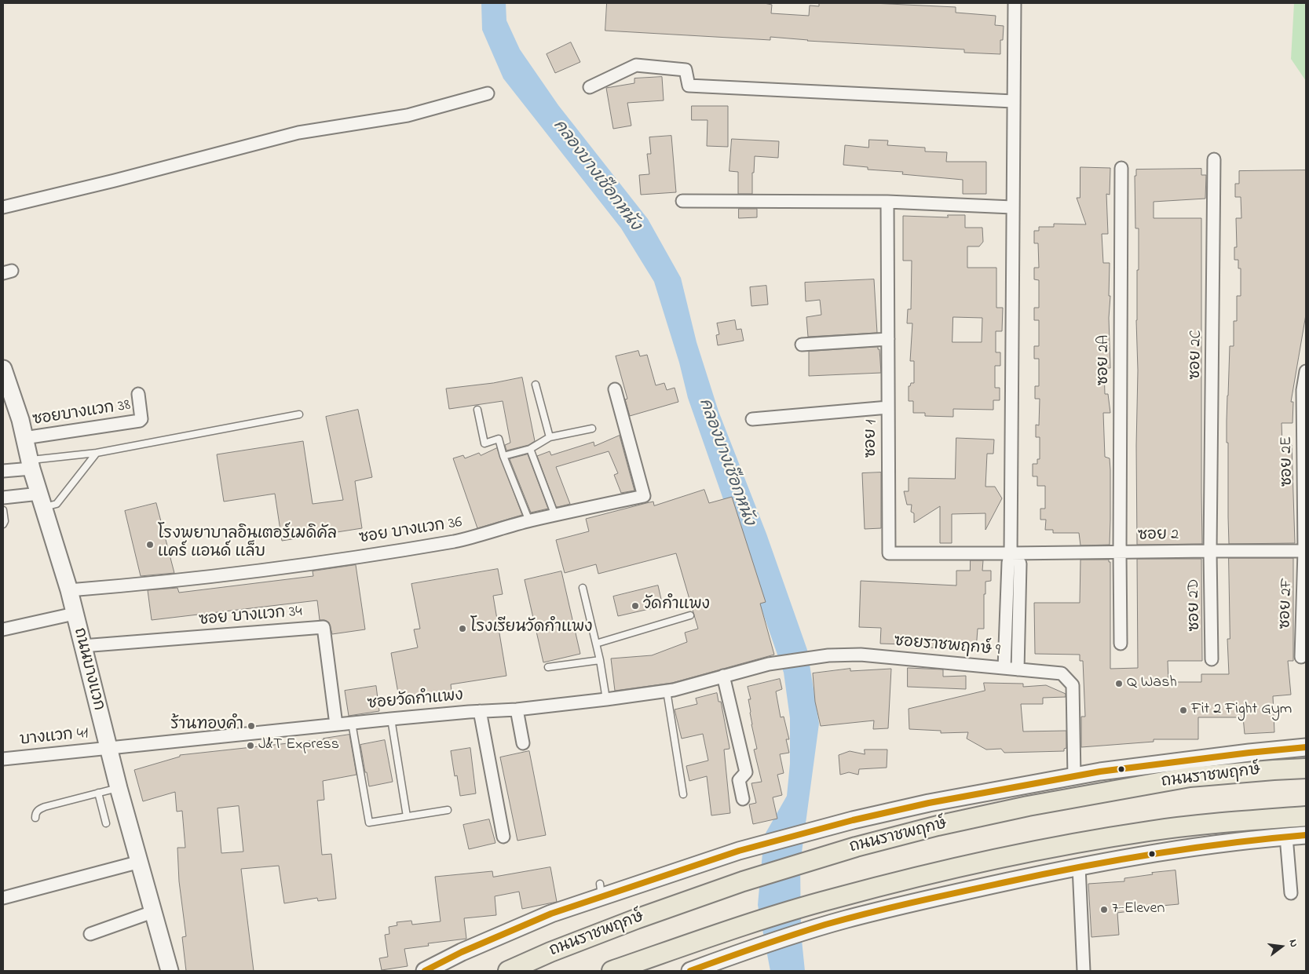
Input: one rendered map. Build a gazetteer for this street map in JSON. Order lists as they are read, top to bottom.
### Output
{
  "streets": {
    "main road": ["ถนนบางแวก", "ถนนราชพฤกษ์"],
    "street": [
      "ซอย 2C",
      "ซอย 2A",
      "ซอยบางแวก 38",
      "ซอย 1",
      "ซอย 2E",
      "ซอย บางแวก 36",
      "ซอย 2",
      "ซอย 2F",
      "ซอย 2D",
      "ซอย บางแวก 34",
      "ซอยราชพฤกษ์ 9",
      "ซอยวัดกำแพง",
      "บางแวก 41"
    ]
  },
  "crossings": [
    ["ซอย 2C", "ซอย 2"],
    ["ซอย 2C", "ซอย 2D"],
    ["ซอย 2A", "ซอย 2"],
    ["ซอยบางแวก 38", "ถนนบางแวก"],
    ["ซอย 1", "ซอย 2"],
    ["ซอย 2E", "ซอย 2"],
    ["ซอย 2E", "ซอย 2F"],
    ["ซอย บางแวก 36", "ถนนบางแวก"],
    ["ซอย 2", "ซอย 2F"],
    ["ซอย 2", "ซอย 2D"],
    ["ซอย บางแวก 34", "ถนนบางแวก"],
    ["ซอย บางแวก 34", "ซอยวัดกำแพง"],
    ["ซอยราชพฤกษ์ 9", "ซอยวัดกำแพง"],
    ["ซอยราชพฤกษ์ 9", "ถนนราชพฤกษ์"],
    ["ถนนบางแวก", "ซอยวัดกำแพง"],
    ["ถนนบางแวก", "บางแวก 41"],
    ["ซอยวัดกำแพง", "บางแวก 41"]
  ],
  "water": ["คลองบางเชือกหนัง"],
  "places": [
    "โรงพยาบาลอินเตอร์เมดิคัล แคร์ แอนด์ แล็บ",
    "วัดกำแพง",
    "โรงเรียนวัดกำแพง",
    "Q Wash",
    "Fit 2 Fight Gym",
    "ร้านทองคำ",
    "J&T Express",
    "7-Eleven"
  ],
  "north": "right"
}
